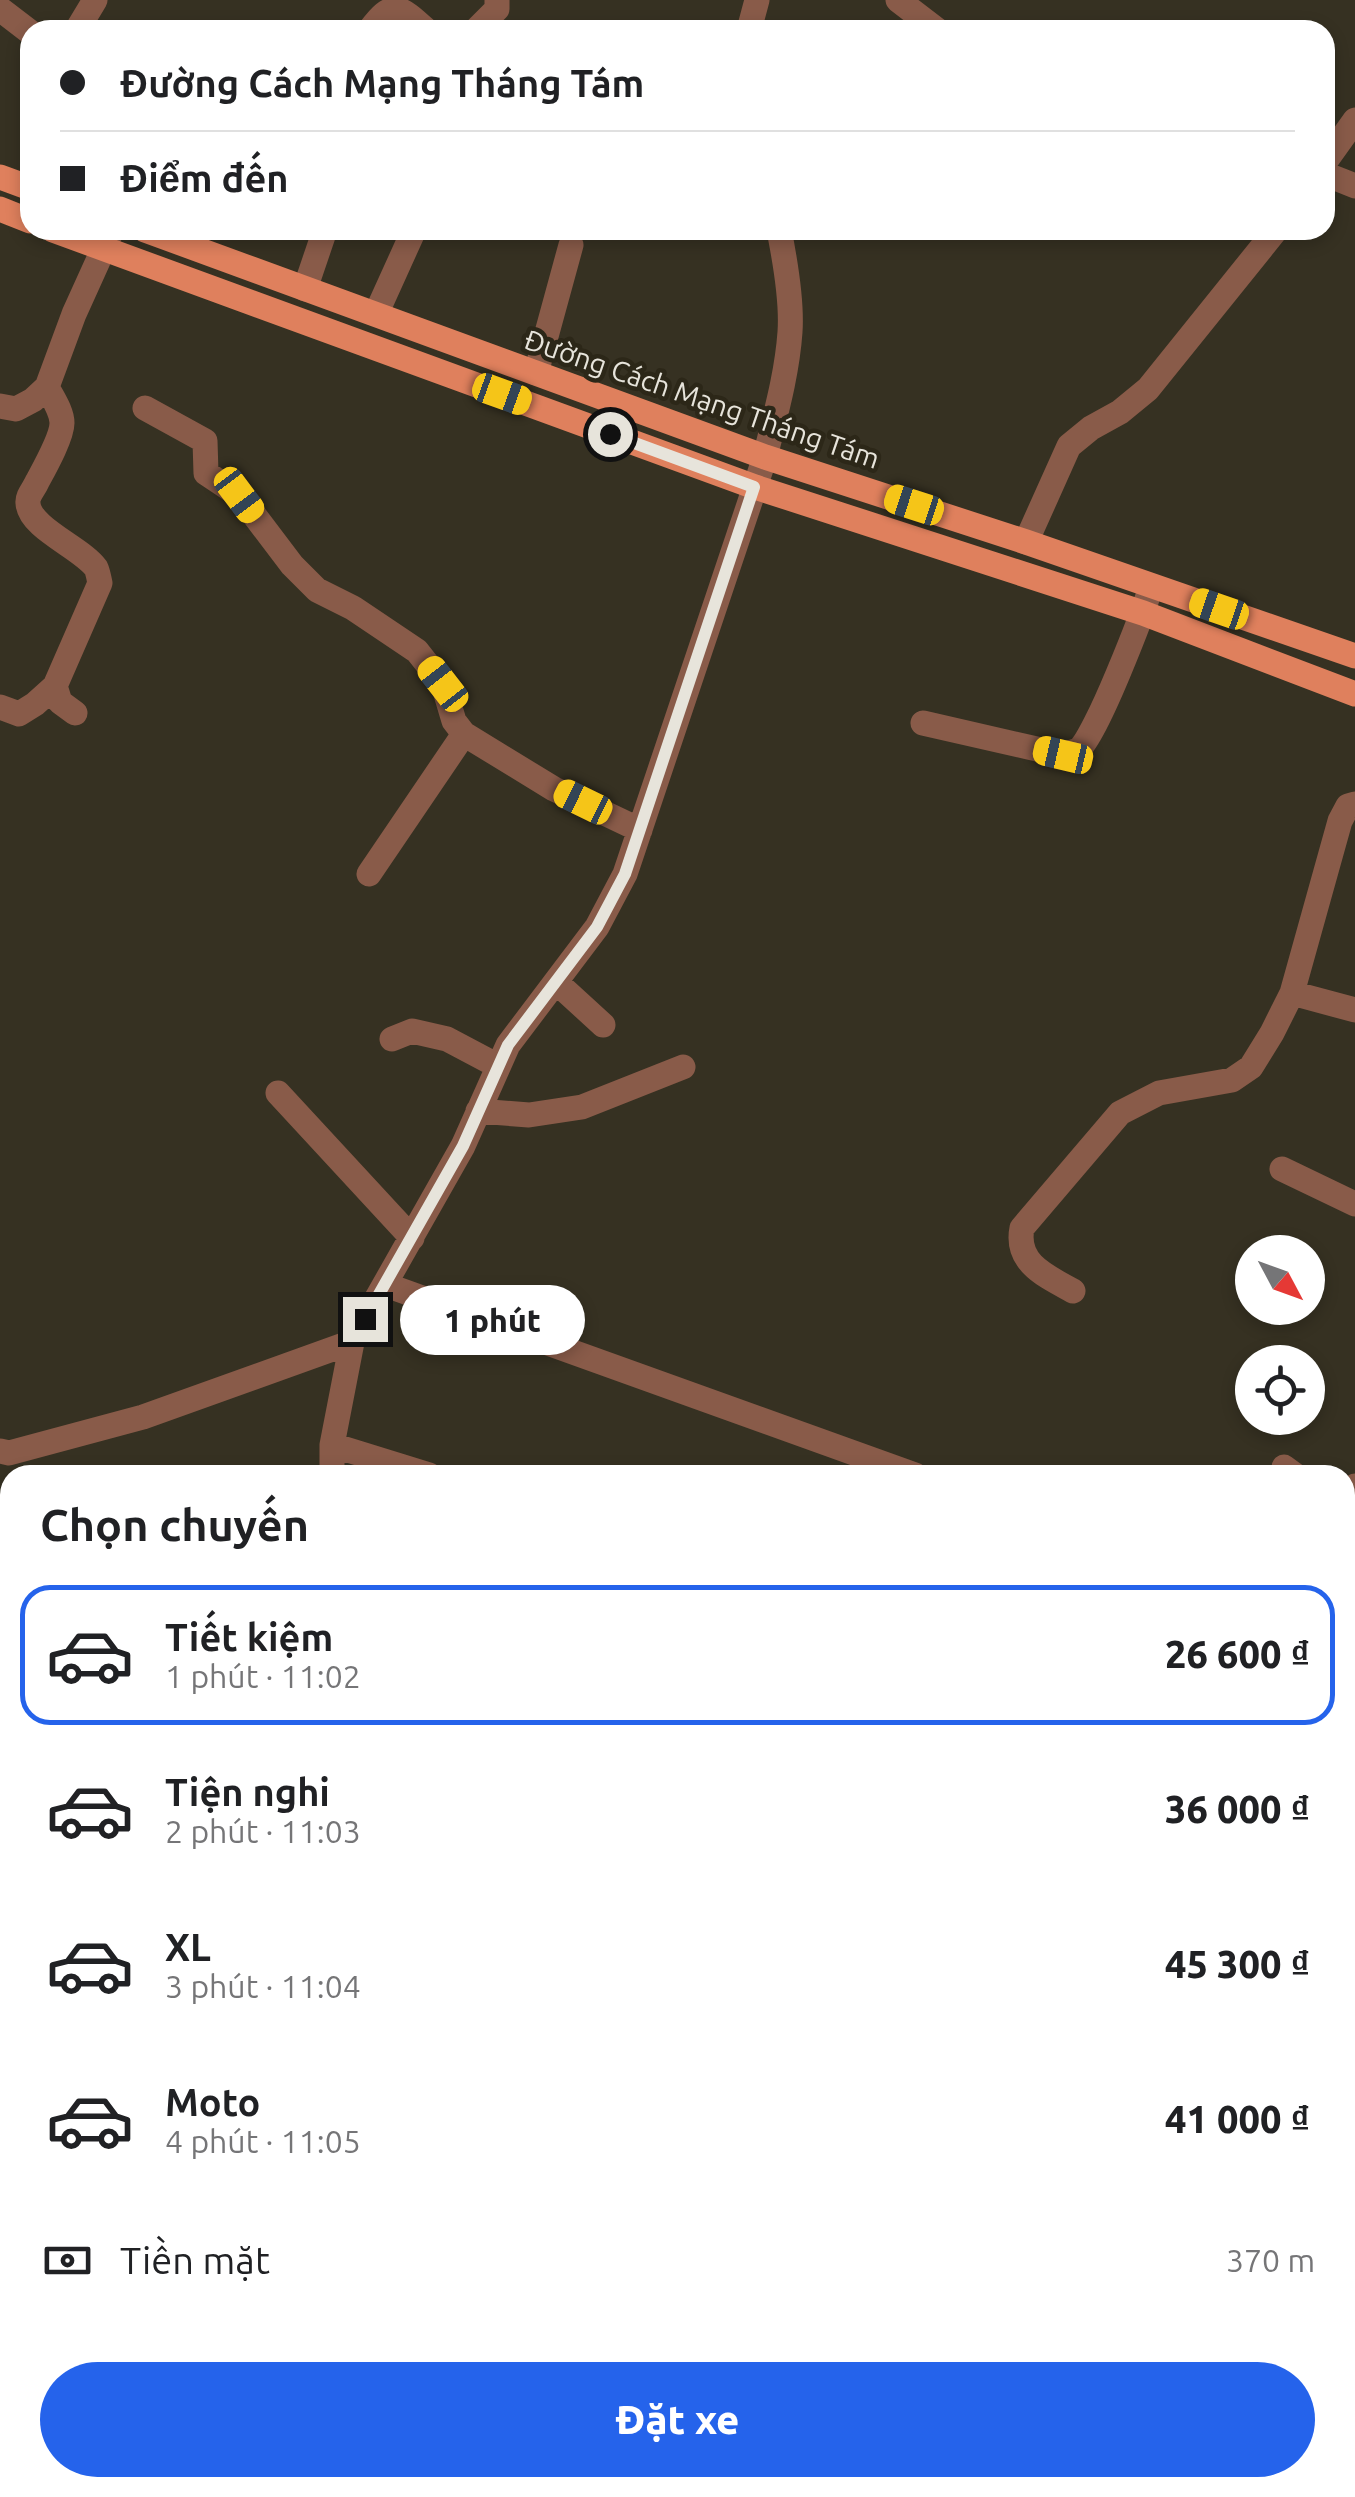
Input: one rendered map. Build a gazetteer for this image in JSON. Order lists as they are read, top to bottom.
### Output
{
  "streets": {
    "main road": ["Đường Cách Mạng Tháng Tám"]
  },
  "north": "bottom right",
  "page": {
    "banner": ["Đường Cách Mạng Tháng Tám", "Điểm đến"],
    "bubble": "1 phút",
    "heading": "Chọn chuyến",
    "list": [
      {
        "name": "Tiết kiệm",
        "note": "1 phút · 11:02",
        "value": "26 600 ₫"
      },
      {
        "name": "Tiện nghi",
        "note": "2 phút · 11:03",
        "value": "36 000 ₫"
      },
      {
        "name": "XL",
        "note": "3 phút · 11:04",
        "value": "45 300 ₫"
      },
      {
        "name": "Moto",
        "note": "4 phút · 11:05",
        "value": "41 000 ₫"
      }
    ],
    "pay": ["Tiền mặt", "370 m"],
    "buttons": "Đặt xe"
  }
}
